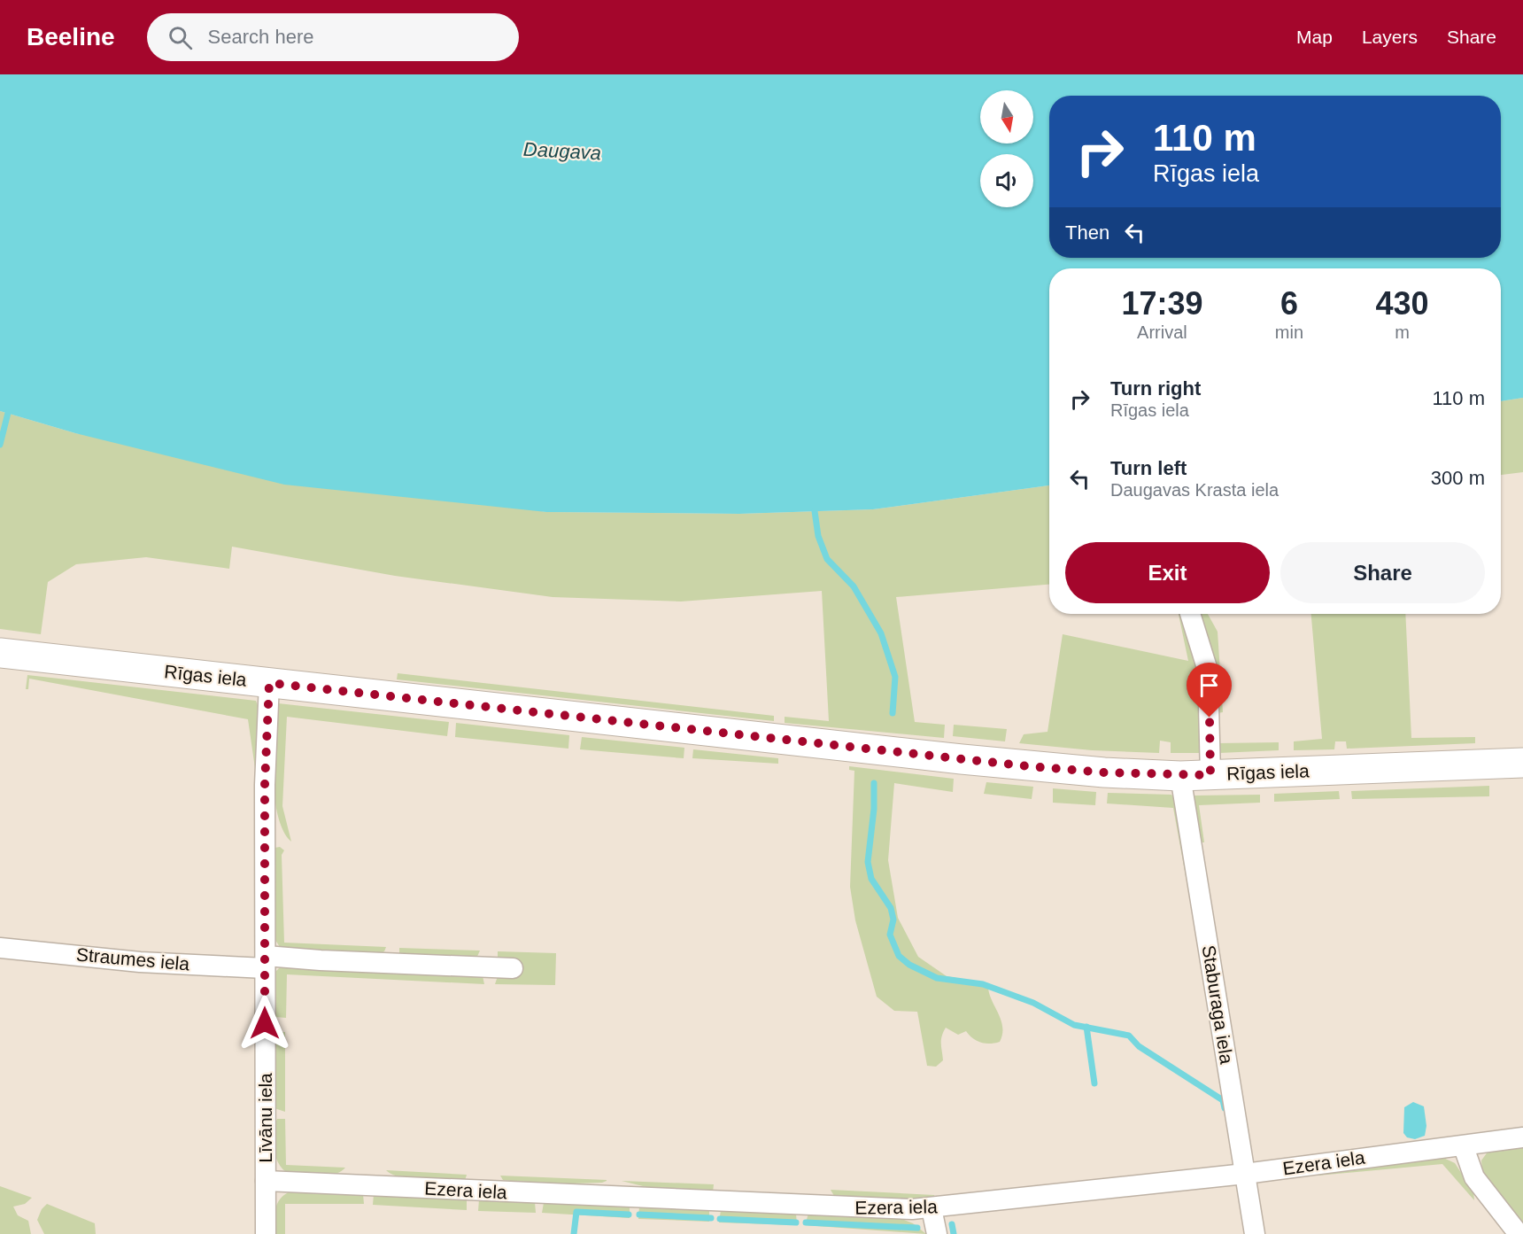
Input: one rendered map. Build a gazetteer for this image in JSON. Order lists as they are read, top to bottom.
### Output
{
  "streets": {
    "main road": ["Rīgas iela"],
    "street": [
      "Straumes iela",
      "Staburaga iela",
      "Līvānu iela",
      "Ezera iela"
    ]
  },
  "crossings": [
    ["Rīgas iela", "Staburaga iela"],
    ["Rīgas iela", "Līvānu iela"],
    ["Straumes iela", "Līvānu iela"],
    ["Staburaga iela", "Ezera iela"],
    ["Līvānu iela", "Ezera iela"]
  ],
  "water": ["Daugava"],
  "north": "bottom",
  "page": {
    "header": "Beeline",
    "search": "Search here",
    "nav": ["Map", "Layers", "Share"],
    "turn": ["110 m", "Rīgas iela"],
    "then": "Then",
    "eta": [
      "17:39",
      "Arrival",
      "6",
      "min",
      "430",
      "m"
    ],
    "list": [
      {
        "name": "Turn right",
        "note": "Rīgas iela",
        "value": "110 m"
      },
      {
        "name": "Turn left",
        "note": "Daugavas Krasta iela",
        "value": "300 m"
      }
    ],
    "buttons": ["Exit", "Share"]
  }
}
